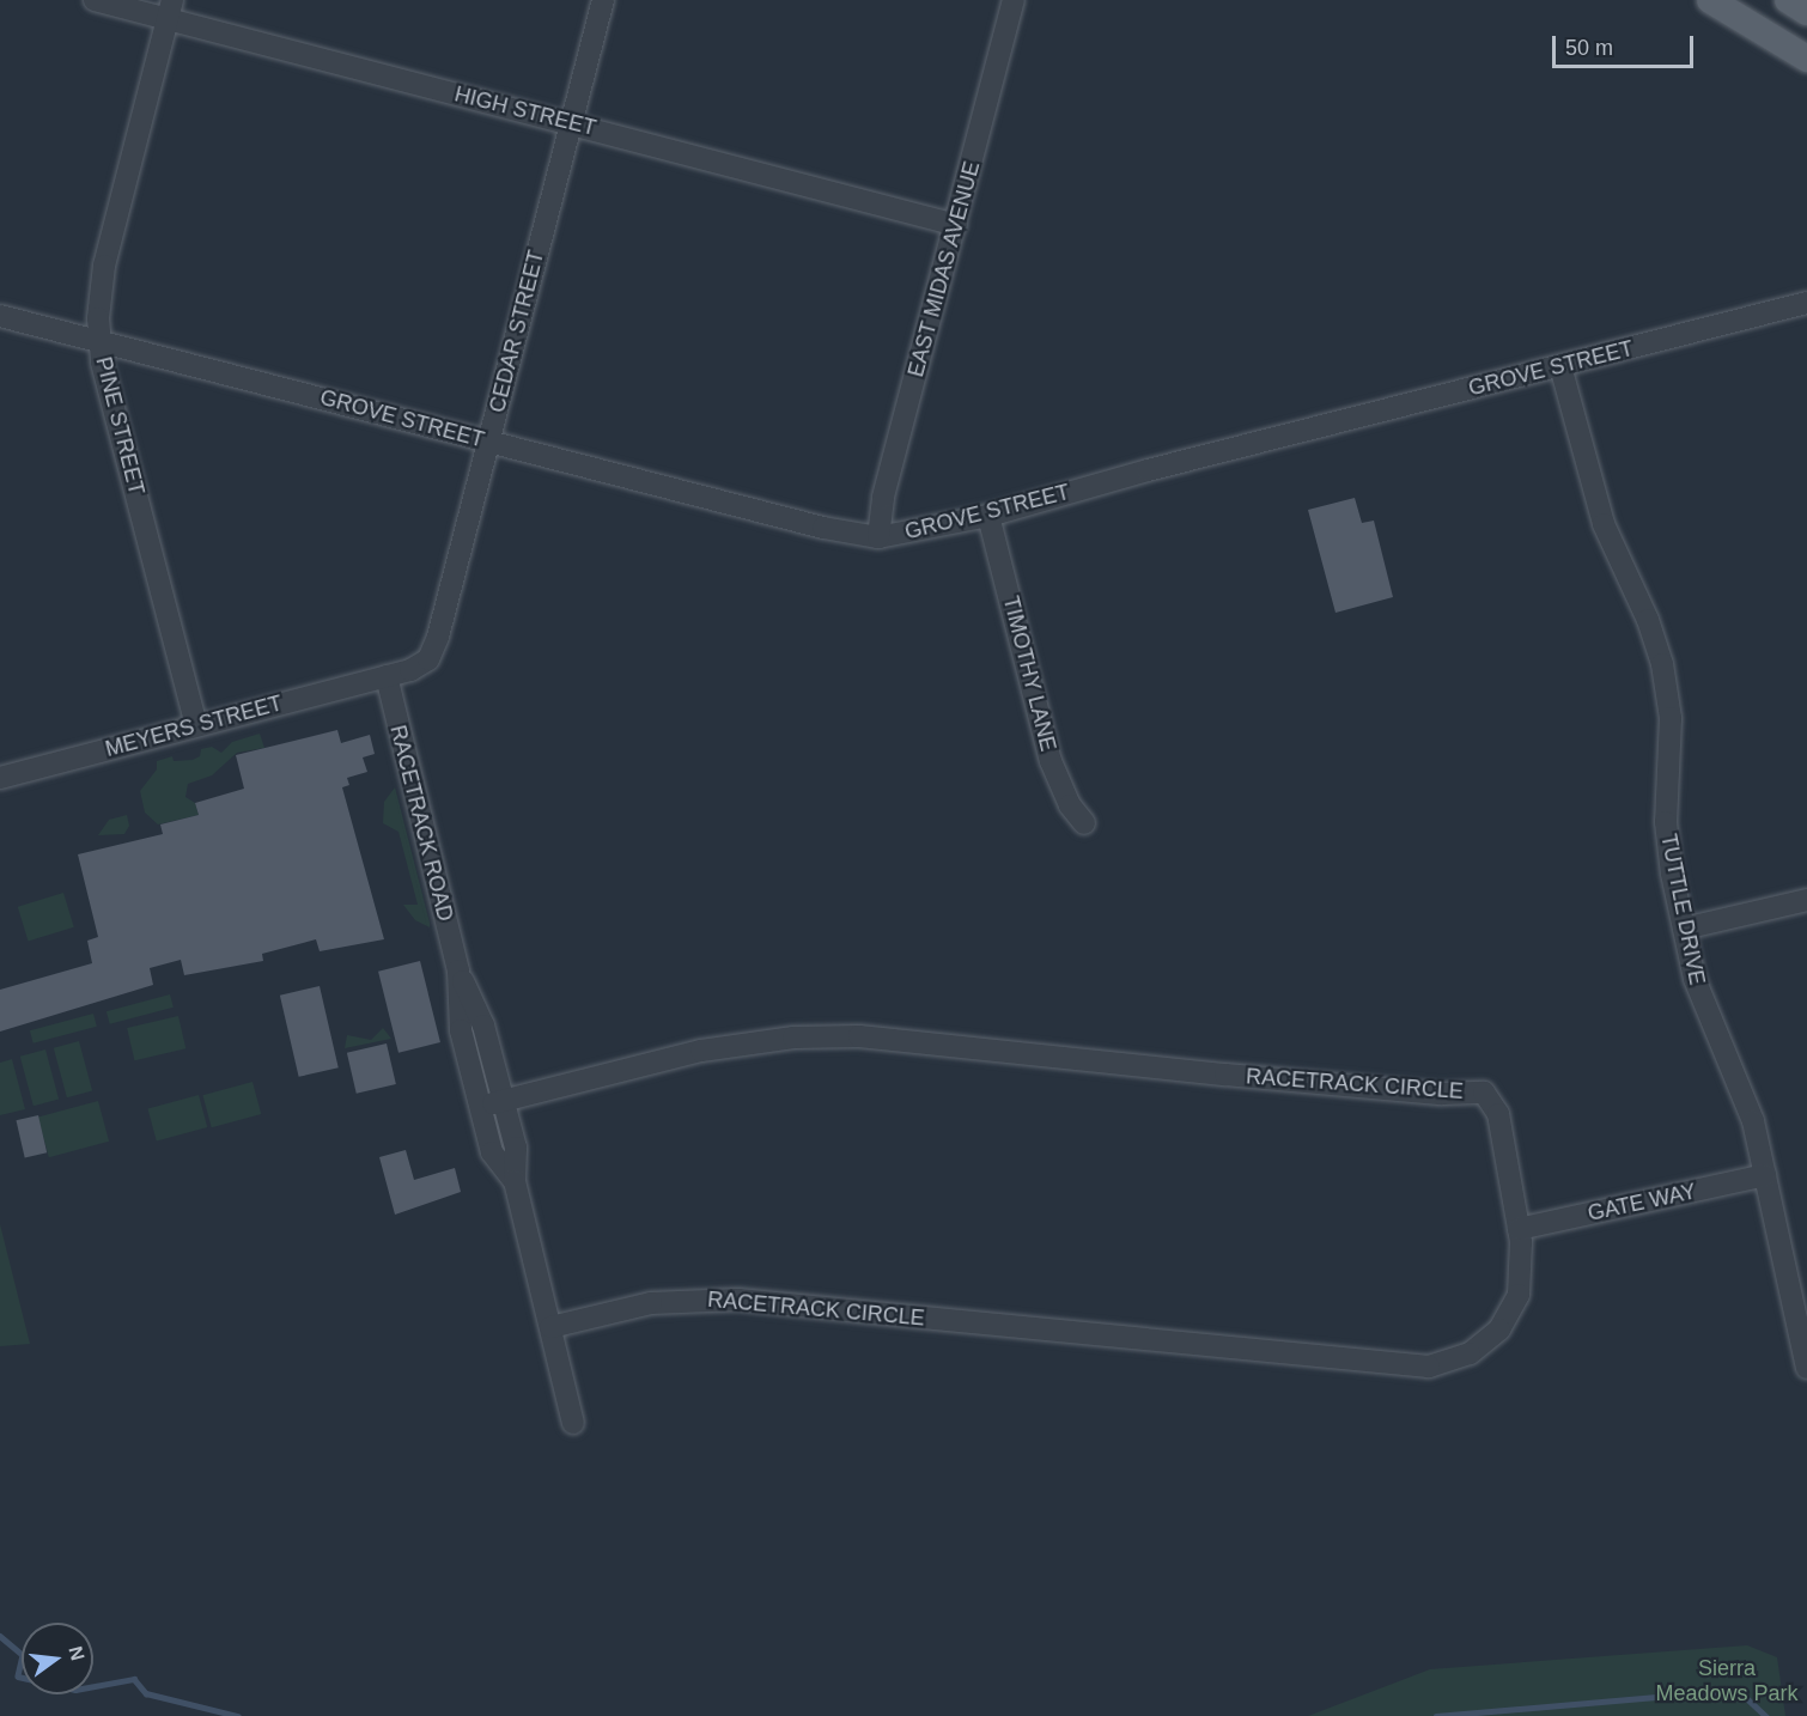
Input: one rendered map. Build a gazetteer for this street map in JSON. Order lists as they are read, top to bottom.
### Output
{
  "streets": {
    "street": [
      "HIGH STREET",
      "EAST MIDAS AVENUE",
      "CEDAR STREET",
      "GROVE STREET",
      "PINE STREET",
      "TIMOTHY LANE",
      "MEYERS STREET",
      "RACETRACK ROAD",
      "TUTTLE DRIVE",
      "RACETRACK CIRCLE",
      "GATE WAY"
    ]
  },
  "crossings": [
    ["HIGH STREET", "EAST MIDAS AVENUE"],
    ["HIGH STREET", "CEDAR STREET"],
    ["HIGH STREET", "PINE STREET"],
    ["EAST MIDAS AVENUE", "GROVE STREET"],
    ["CEDAR STREET", "GROVE STREET"],
    ["CEDAR STREET", "MEYERS STREET"],
    ["CEDAR STREET", "RACETRACK ROAD"],
    ["GROVE STREET", "PINE STREET"],
    ["GROVE STREET", "TIMOTHY LANE"],
    ["GROVE STREET", "TUTTLE DRIVE"],
    ["PINE STREET", "MEYERS STREET"],
    ["MEYERS STREET", "RACETRACK ROAD"],
    ["RACETRACK ROAD", "RACETRACK CIRCLE"],
    ["TUTTLE DRIVE", "GATE WAY"],
    ["RACETRACK CIRCLE", "GATE WAY"]
  ],
  "parks": ["Sierra Meadows Park"],
  "scale_bar": "50 m",
  "north": "right"
}
